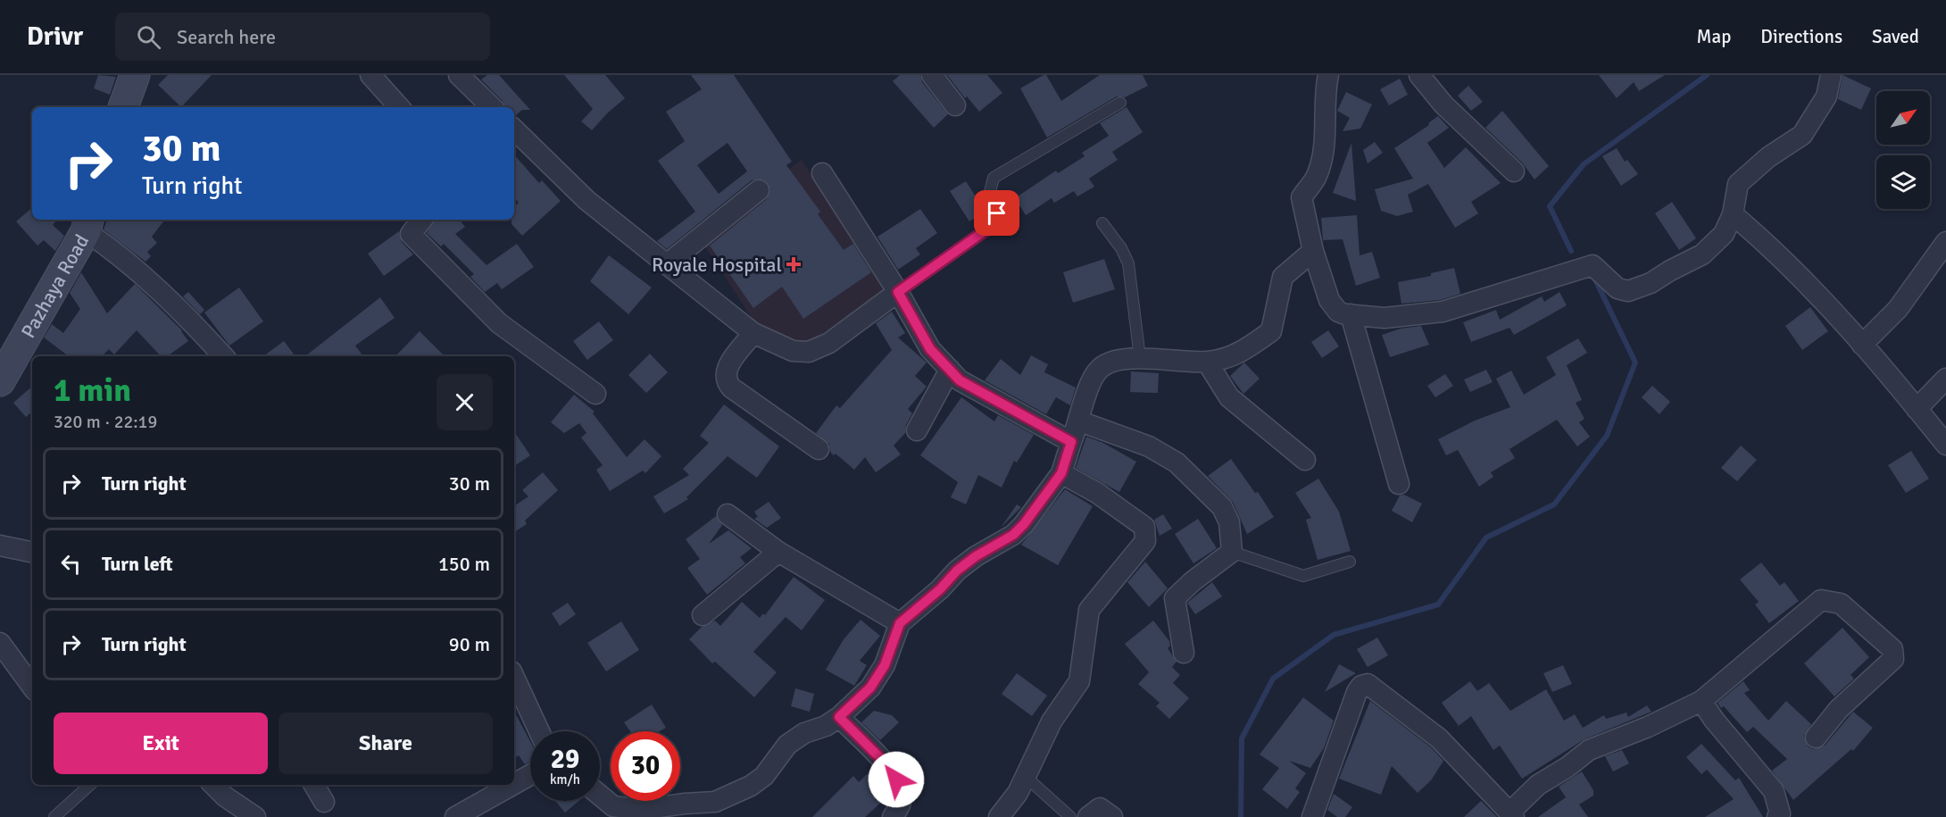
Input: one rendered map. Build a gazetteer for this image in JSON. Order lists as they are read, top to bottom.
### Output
{
  "streets": {
    "street": ["Pazhaya Road"]
  },
  "places": {
    "health": ["Royale Hospital"]
  },
  "north": "top right",
  "page": {
    "header": "Drivr",
    "search": "Search here",
    "nav": ["Map", "Directions", "Saved"],
    "turn": ["30 m", "Turn right"],
    "heading": ["1 min", "320 m · 22:19"],
    "list": [
      {
        "name": "Turn right",
        "value": "30 m"
      },
      {
        "name": "Turn left",
        "value": "150 m"
      },
      {
        "name": "Turn right",
        "value": "90 m"
      }
    ],
    "buttons": ["Exit", "Share"],
    "speed": "29 km/h",
    "limit": "30"
  }
}
